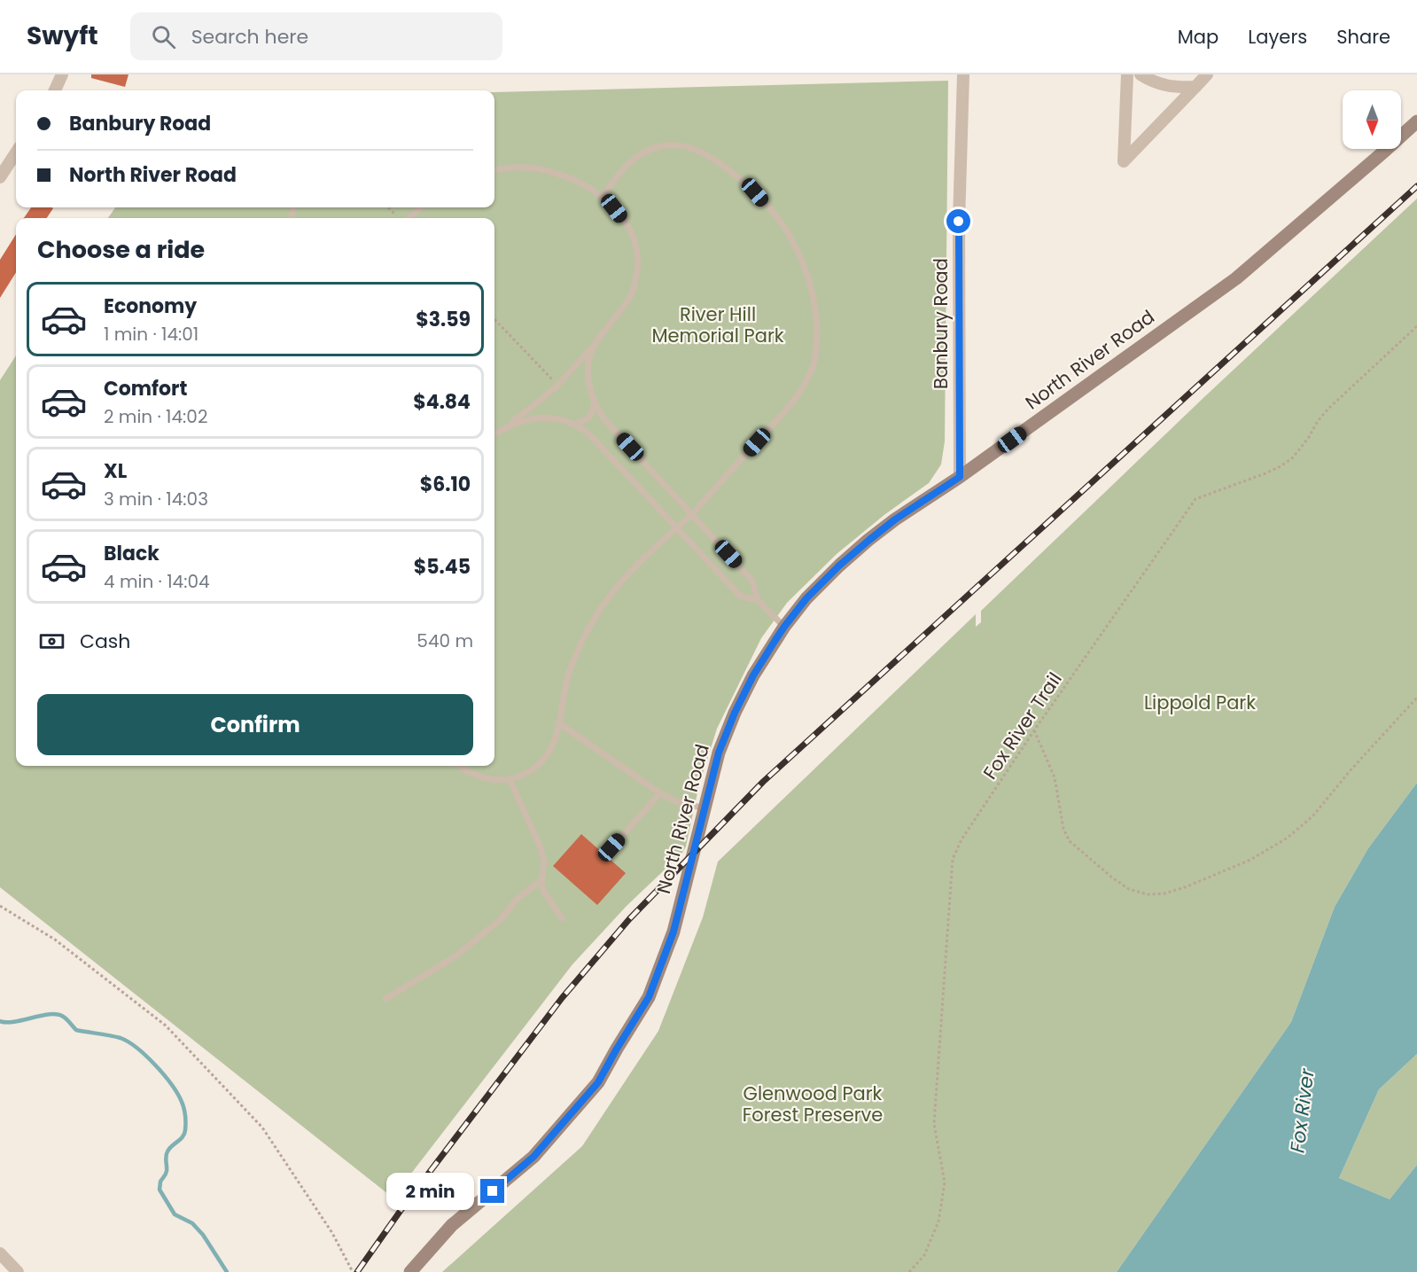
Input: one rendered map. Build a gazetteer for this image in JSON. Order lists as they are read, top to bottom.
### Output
{
  "streets": {
    "main road": ["North River Road"],
    "street": ["Banbury Road"],
    "path": ["Fox River Trail"]
  },
  "crossings": [
    ["Banbury Road", "North River Road"]
  ],
  "water": ["Fox River"],
  "parks": ["River Hill Memorial Park", "Lippold Park", "Glenwood Park Forest Preserve"],
  "north": "bottom",
  "page": {
    "header": "Swyft",
    "search": "Search here",
    "nav": ["Map", "Layers", "Share"],
    "banner": ["Banbury Road", "North River Road"],
    "heading": "Choose a ride",
    "list": [
      {
        "name": "Economy",
        "note": "1 min · 14:01",
        "value": "$3.59"
      },
      {
        "name": "Comfort",
        "note": "2 min · 14:02",
        "value": "$4.84"
      },
      {
        "name": "XL",
        "note": "3 min · 14:03",
        "value": "$6.10"
      },
      {
        "name": "Black",
        "note": "4 min · 14:04",
        "value": "$5.45"
      }
    ],
    "pay": ["Cash", "540 m"],
    "buttons": "Confirm",
    "bubble": "2 min"
  }
}
